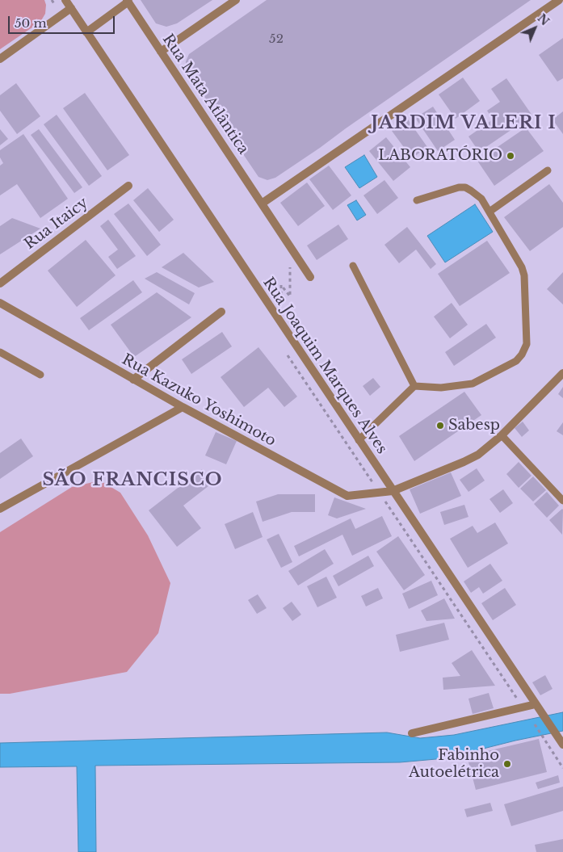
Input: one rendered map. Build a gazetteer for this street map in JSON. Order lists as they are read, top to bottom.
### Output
{
  "streets": {
    "street": [
      "Rua Mata Atlântica",
      "Rua Itaicy",
      "Rua Joaquim Marques Alves",
      "Rua Kazuko Yoshimoto"
    ]
  },
  "crossings": [
    ["Rua Joaquim Marques Alves", "Rua Kazuko Yoshimoto"]
  ],
  "districts": ["JARDIM VALERI I", "SÃO FRANCISCO"],
  "places": ["LABORATÓRIO", "Sabesp", "Fabinho Autoelétrica"],
  "house_numbers": ["52"],
  "scale_bar": "50 m",
  "north": "top right"
}
